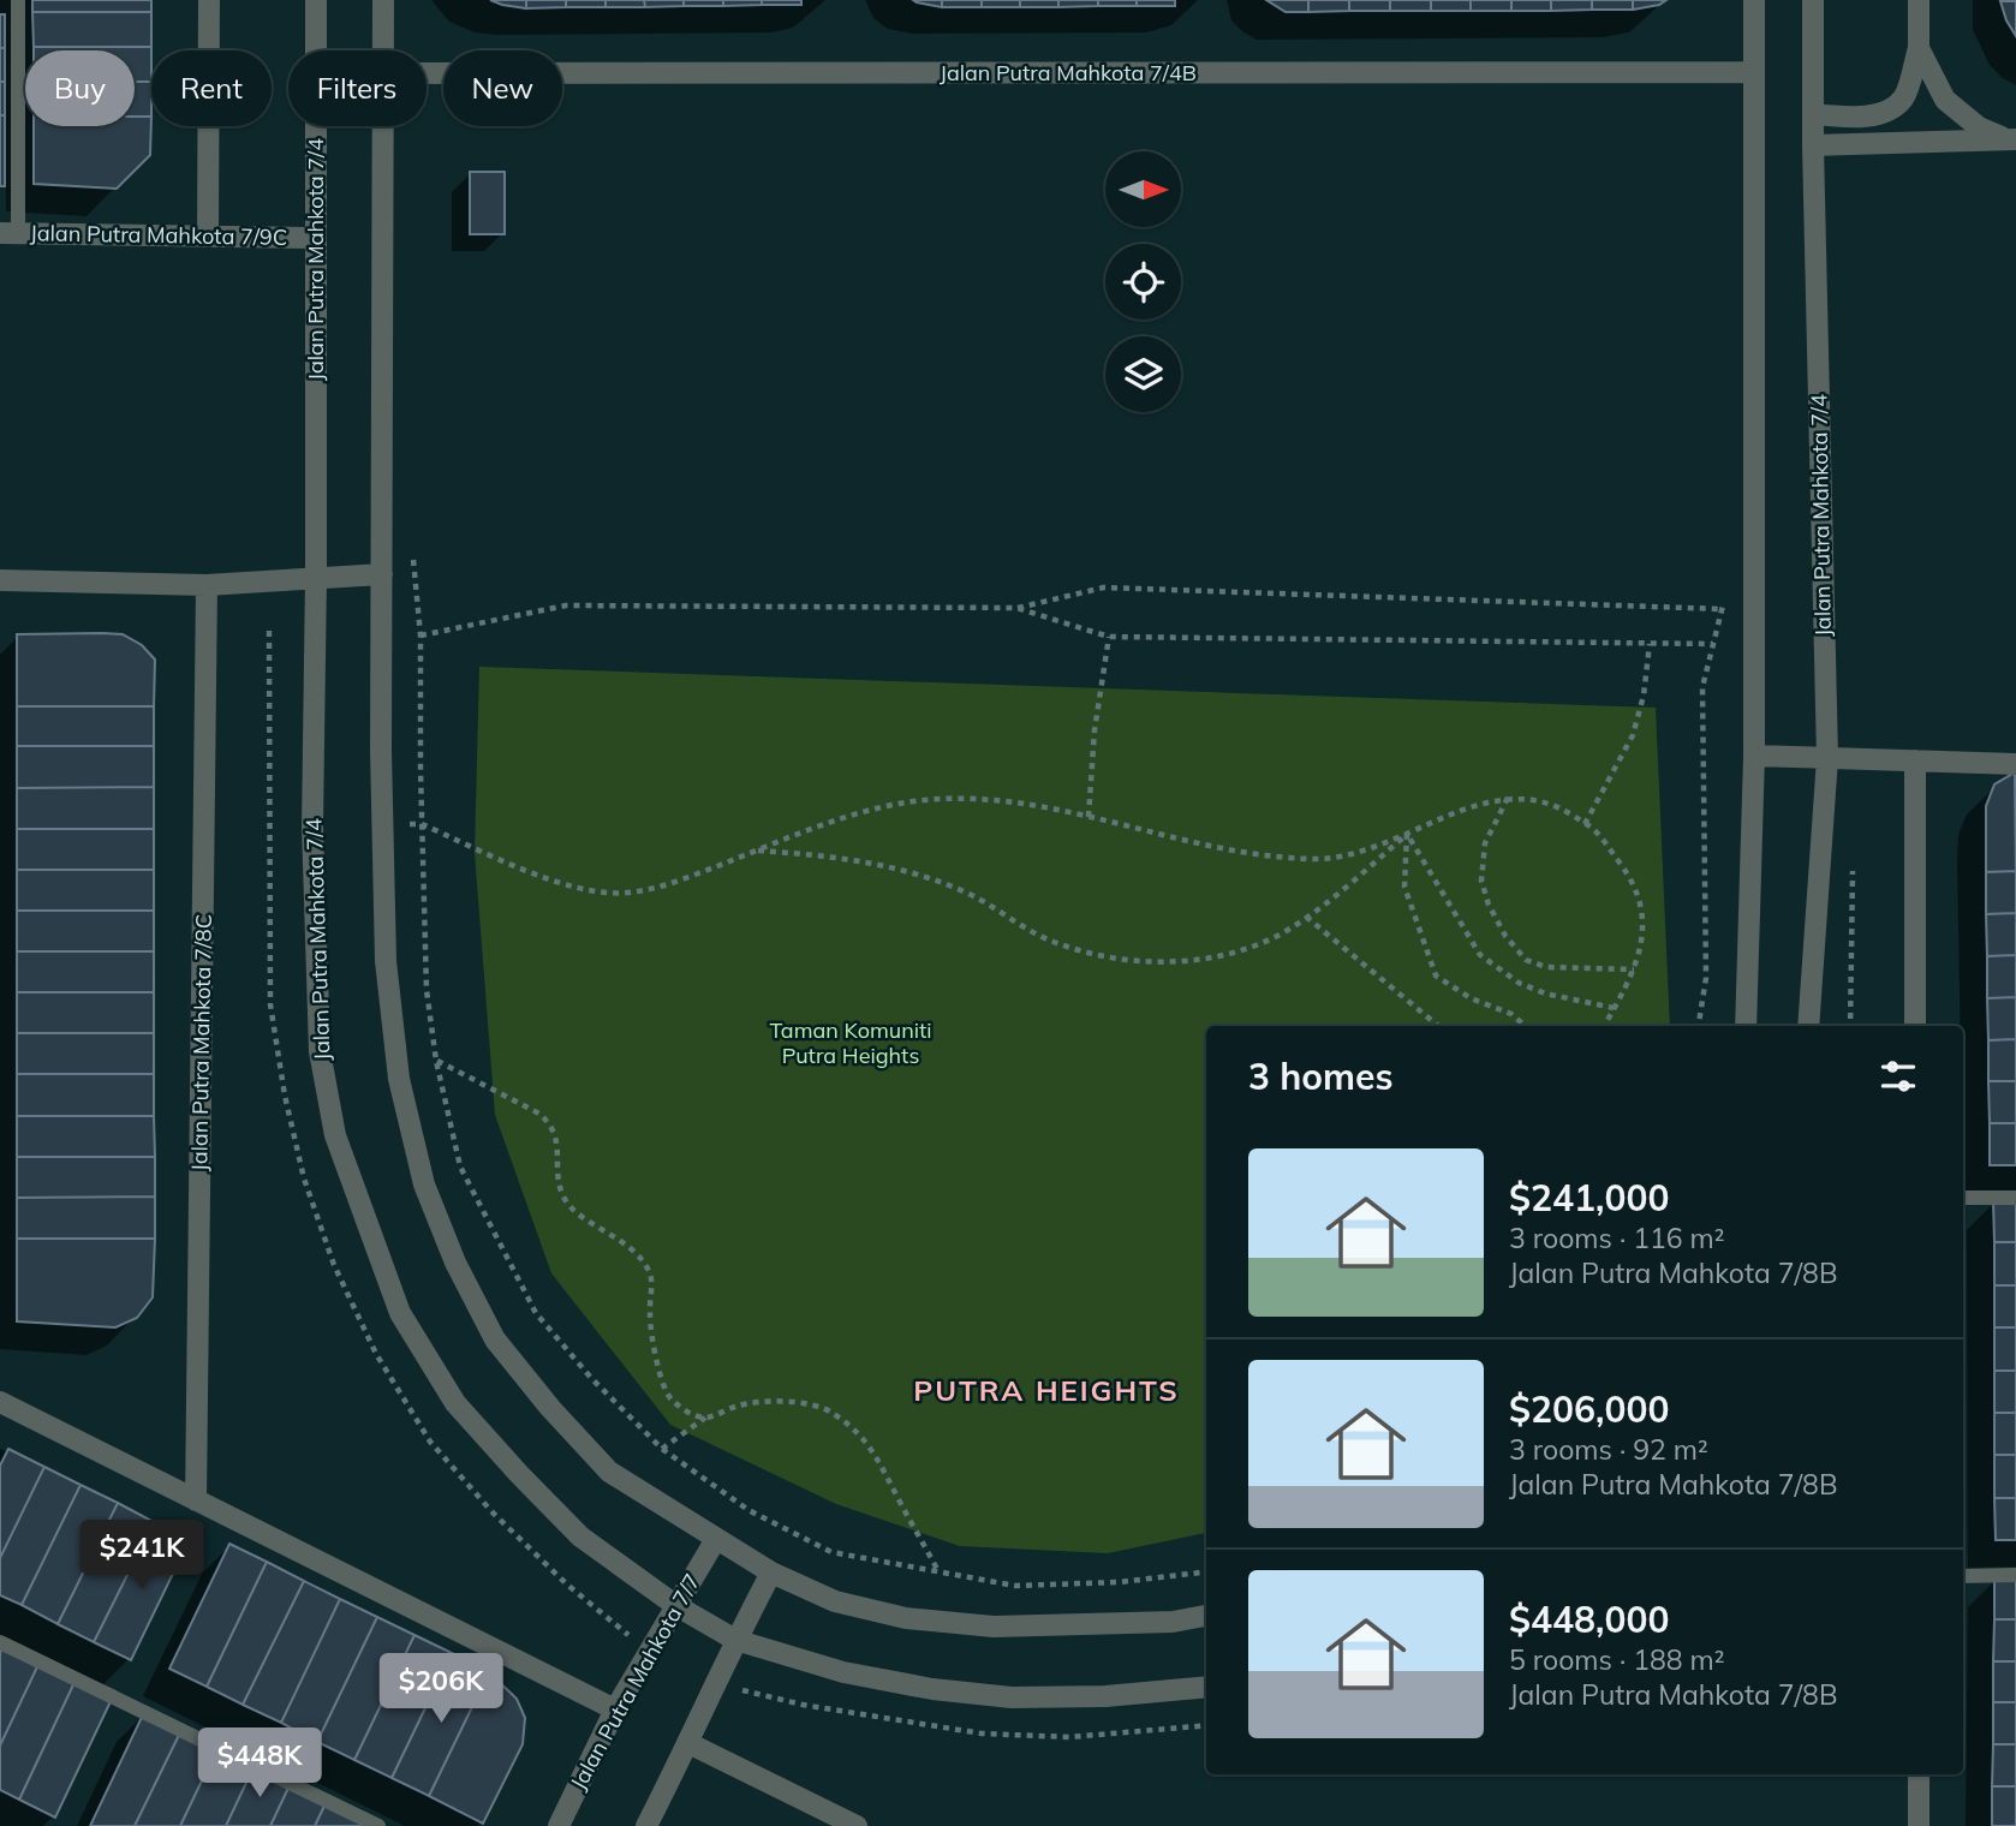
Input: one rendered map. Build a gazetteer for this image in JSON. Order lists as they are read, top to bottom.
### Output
{
  "streets": {
    "street": [
      "Jalan Putra Mahkota 7/4B",
      "Jalan Putra Mahkota 7/9C",
      "Jalan Putra Mahkota 7/4",
      "Jalan Putra Mahkota 7/8C",
      "Jalan Putra Mahkota 7/7"
    ]
  },
  "crossings": [
    ["Jalan Putra Mahkota 7/9C", "Jalan Putra Mahkota 7/4"],
    ["Jalan Putra Mahkota 7/4", "Jalan Putra Mahkota 7/7"]
  ],
  "districts": ["PUTRA HEIGHTS"],
  "parks": ["Taman Komuniti Putra Heights"],
  "north": "right",
  "page": {
    "chip": [
      "Buy",
      "Rent",
      "Filters",
      "New"
    ],
    "heading": "3 homes",
    "list": [
      {
        "name": "$241,000",
        "note": "3 rooms · 116 m² · Jalan Putra Mahkota 7/8B"
      },
      {
        "name": "$206,000",
        "note": "3 rooms · 92 m² · Jalan Putra Mahkota 7/8B"
      },
      {
        "name": "$448,000",
        "note": "5 rooms · 188 m² · Jalan Putra Mahkota 7/8B"
      }
    ],
    "price": ["$241K", "$206K", "$448K"]
  }
}
